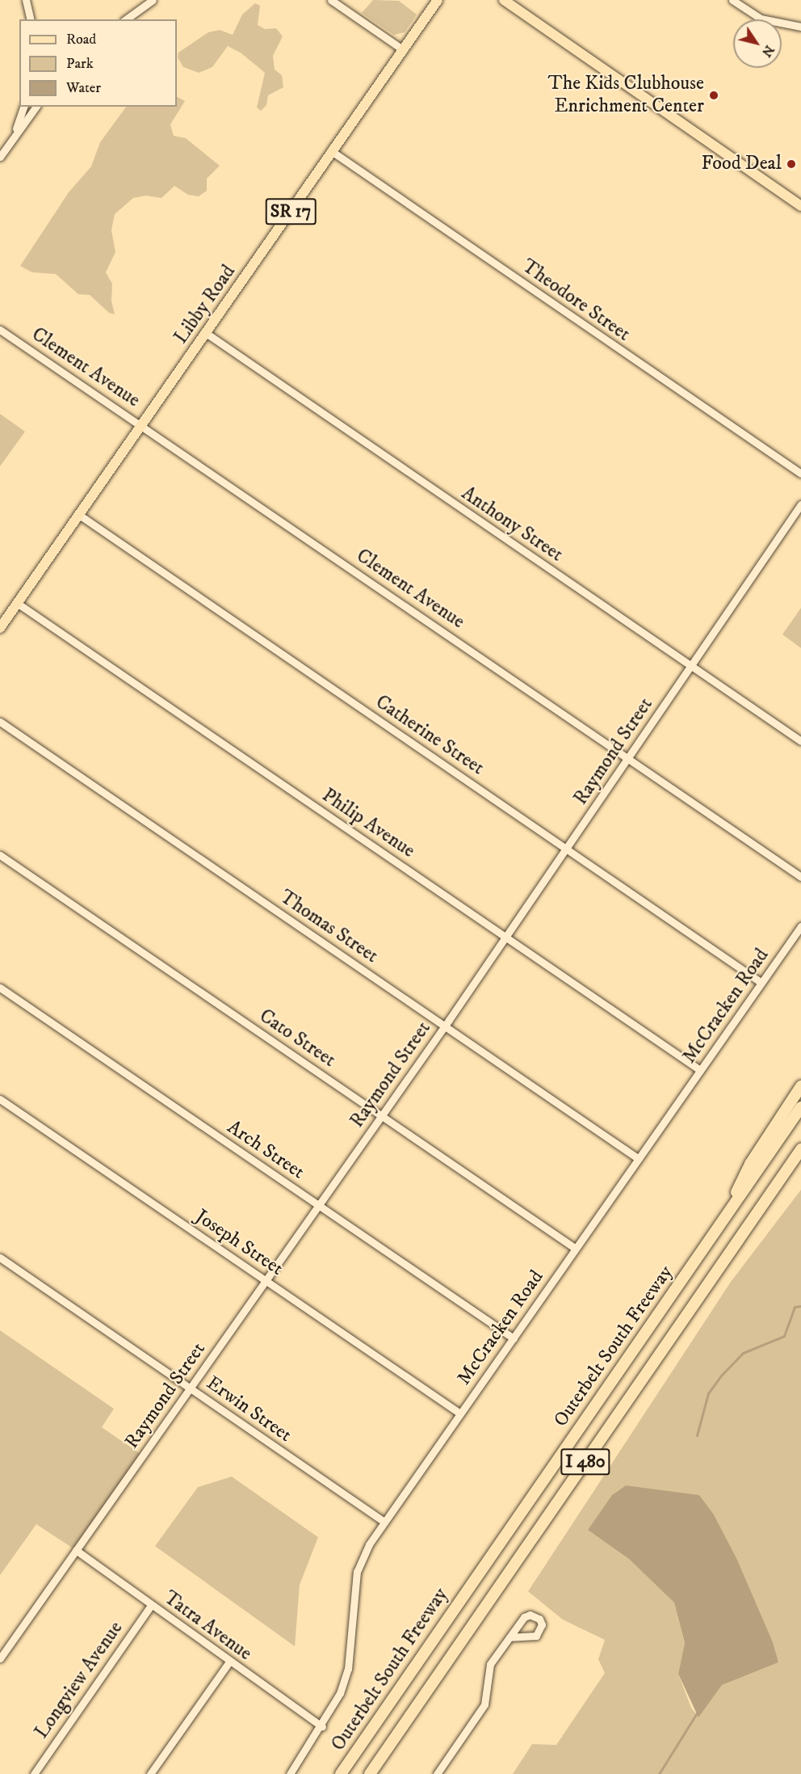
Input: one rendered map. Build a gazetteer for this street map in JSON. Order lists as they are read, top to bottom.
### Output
{
  "streets": {
    "highway": ["Outerbelt South Freeway", "I 480"],
    "main road": ["SR 17", "Libby Road"],
    "street": [
      "Theodore Street",
      "Clement Avenue",
      "Anthony Street",
      "Catherine Street",
      "Raymond Street",
      "Philip Avenue",
      "Thomas Street",
      "McCracken Road",
      "Cato Street",
      "Arch Street",
      "Joseph Street",
      "Erwin Street",
      "Tatra Avenue",
      "Longview Avenue"
    ]
  },
  "crossings": [
    ["Theodore Street", "Libby Road"],
    ["Libby Road", "Clement Avenue"],
    ["Libby Road", "Anthony Street"],
    ["Libby Road", "Catherine Street"],
    ["Libby Road", "Philip Avenue"],
    ["Clement Avenue", "Raymond Street"],
    ["Anthony Street", "Raymond Street"],
    ["Catherine Street", "Raymond Street"],
    ["Catherine Street", "McCracken Road"],
    ["Raymond Street", "Philip Avenue"],
    ["Raymond Street", "Thomas Street"],
    ["Raymond Street", "Cato Street"],
    ["Raymond Street", "Arch Street"],
    ["Raymond Street", "Joseph Street"],
    ["Raymond Street", "Erwin Street"],
    ["Raymond Street", "Tatra Avenue"],
    ["Philip Avenue", "McCracken Road"],
    ["Thomas Street", "McCracken Road"],
    ["McCracken Road", "Cato Street"],
    ["McCracken Road", "Arch Street"],
    ["McCracken Road", "Joseph Street"],
    ["McCracken Road", "Erwin Street"],
    ["McCracken Road", "Tatra Avenue"],
    ["Tatra Avenue", "Longview Avenue"]
  ],
  "places": ["The Kids Clubhouse Enrichment Center", "Food Deal"],
  "legend": ["Road", "Park", "Water"],
  "north": "bottom right"
}
